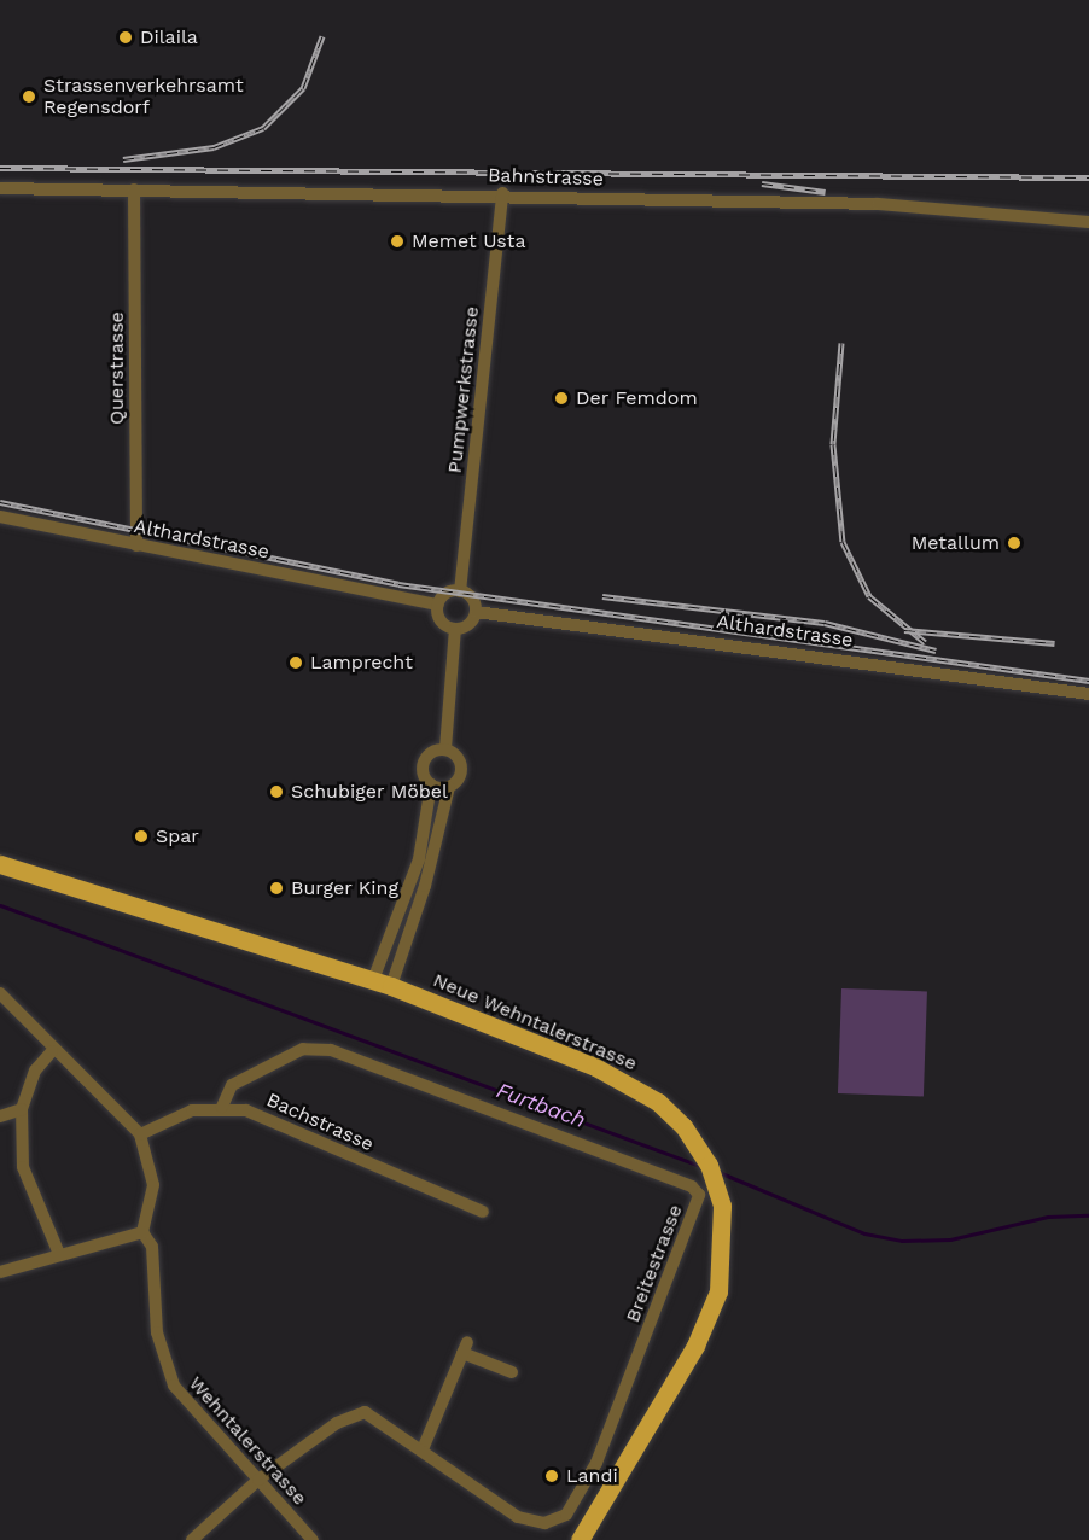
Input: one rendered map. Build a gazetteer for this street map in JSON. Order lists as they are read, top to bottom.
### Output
{
  "streets": {
    "main road": ["Neue Wehntalerstrasse"],
    "street": [
      "Bahnstrasse",
      "Querstrasse",
      "Pumpwerkstrasse",
      "Althardstrasse",
      "Bachstrasse",
      "Breitestrasse",
      "Wehntalerstrasse"
    ]
  },
  "crossings": [
    ["Bahnstrasse", "Querstrasse"],
    ["Bahnstrasse", "Pumpwerkstrasse"],
    ["Querstrasse", "Althardstrasse"],
    ["Pumpwerkstrasse", "Althardstrasse"],
    ["Bachstrasse", "Breitestrasse"]
  ],
  "water": ["Furtbach"],
  "places": [
    "Dilaila",
    "Strassenverkehrsamt Regensdorf",
    "Memet Usta",
    "Der Femdom",
    "Metallum",
    "Lamprecht",
    "Schubiger Möbel",
    "Spar",
    "Burger King",
    "Landi"
  ]
}
